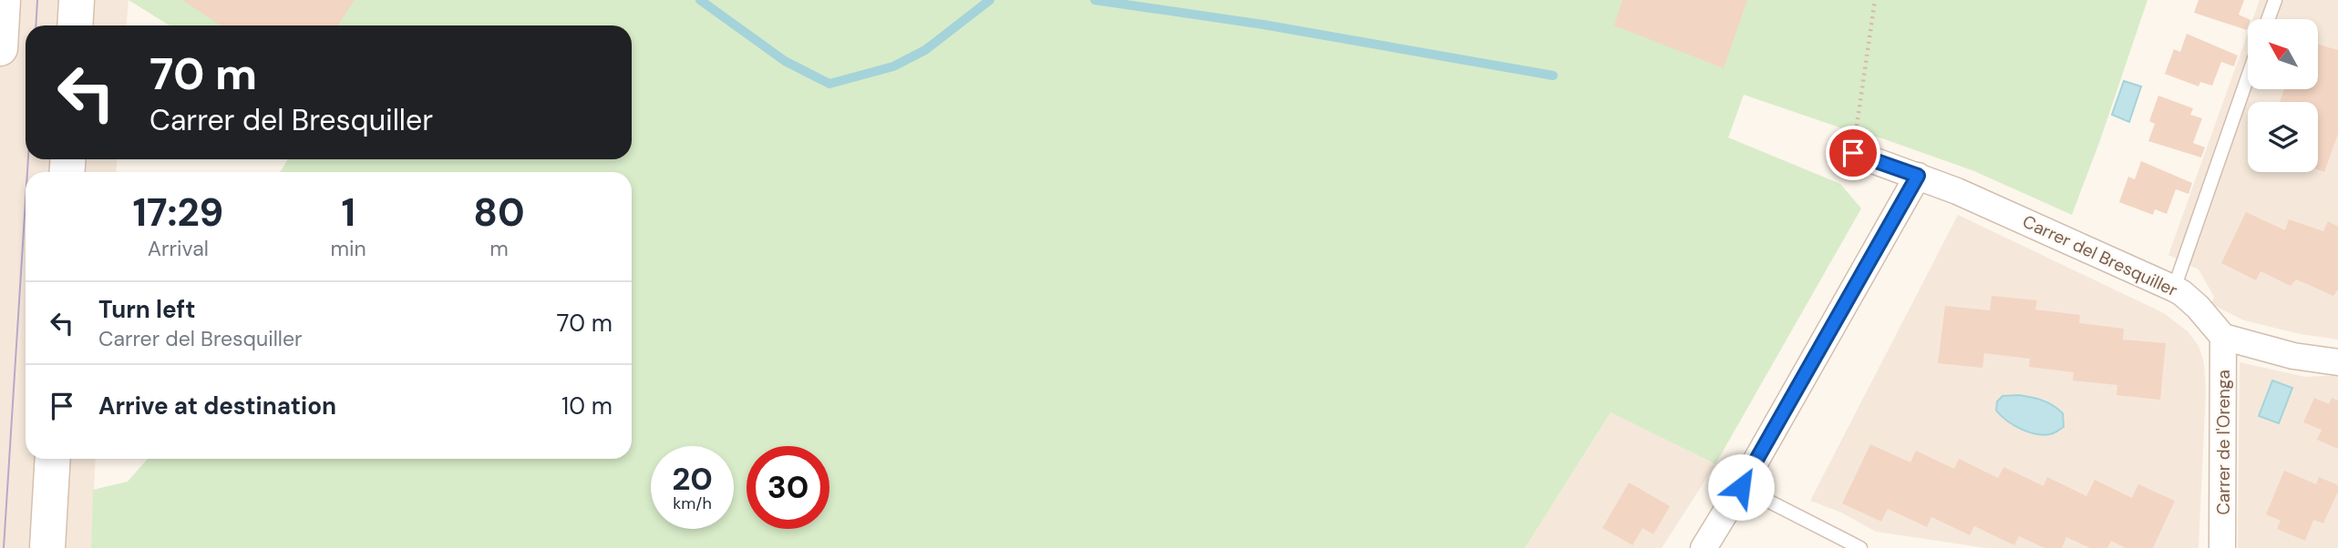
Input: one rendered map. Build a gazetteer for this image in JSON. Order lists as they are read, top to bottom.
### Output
{
  "streets": {
    "street": ["Carrer del Bresquiller", "Carrer de l'Orenga"]
  },
  "crossings": [
    ["Carrer del Bresquiller", "Carrer de l'Orenga"]
  ],
  "north": "top left",
  "page": {
    "turn": ["70 m", "Carrer del Bresquiller"],
    "eta": [
      "17:29",
      "Arrival",
      "1",
      "min",
      "80",
      "m"
    ],
    "list": [
      {
        "name": "Turn left",
        "note": "Carrer del Bresquiller",
        "value": "70 m"
      },
      {
        "name": "Arrive at destination",
        "value": "10 m"
      }
    ],
    "speed": "20 km/h",
    "limit": "30"
  }
}
